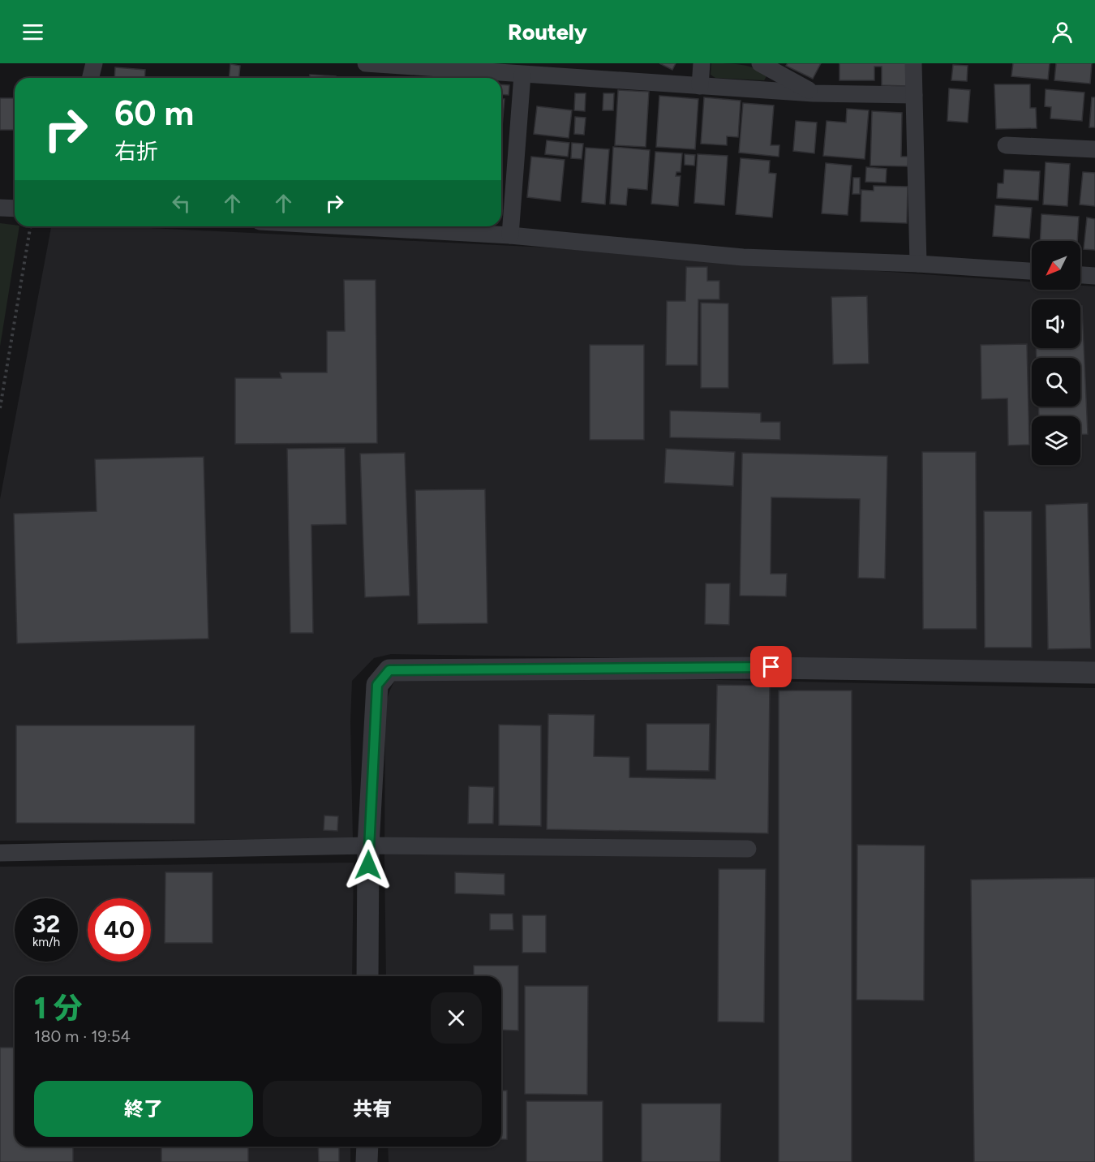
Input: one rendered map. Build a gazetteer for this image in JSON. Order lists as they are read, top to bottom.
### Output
{
  "north": "bottom left",
  "page": {
    "header": "Routely",
    "turn": ["60 m", "右折"],
    "speed": "32 km/h",
    "limit": "40",
    "heading": ["1 分", "180 m · 19:54"],
    "buttons": ["終了", "共有"]
  }
}
